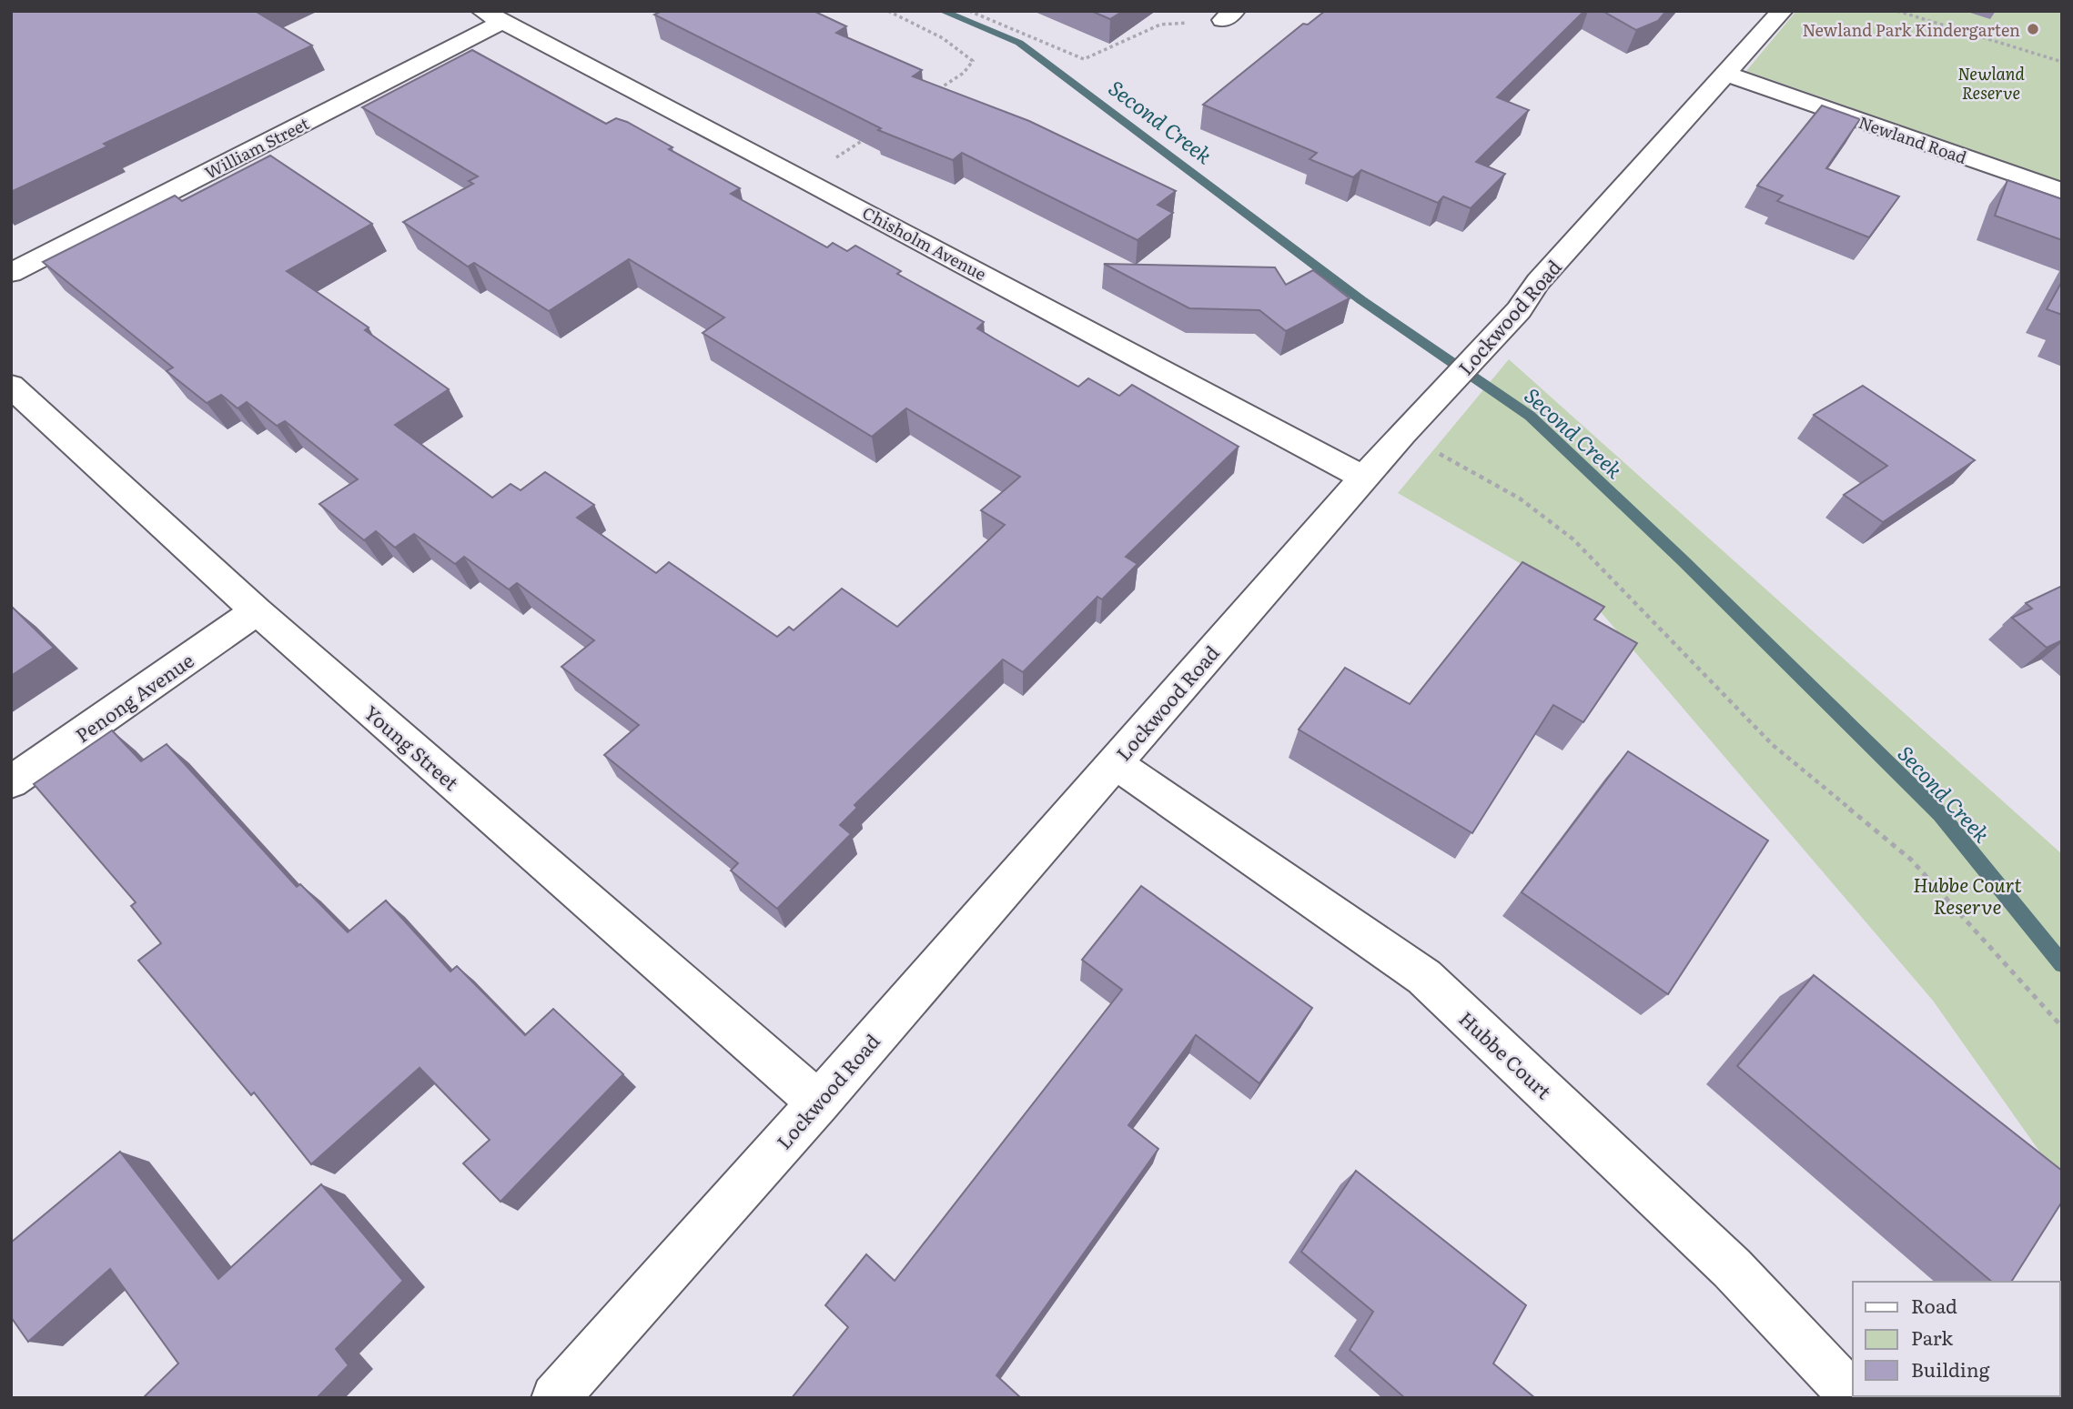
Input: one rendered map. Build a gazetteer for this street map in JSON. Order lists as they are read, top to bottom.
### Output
{
  "streets": {
    "street": [
      "Newland Road",
      "William Street",
      "Chisholm Avenue",
      "Lockwood Road",
      "Penong Avenue",
      "Young Street",
      "Hubbe Court"
    ]
  },
  "crossings": [
    ["Newland Road", "Lockwood Road"],
    ["William Street", "Chisholm Avenue"],
    ["Chisholm Avenue", "Lockwood Road"],
    ["Lockwood Road", "Young Street"],
    ["Lockwood Road", "Hubbe Court"],
    ["Penong Avenue", "Young Street"]
  ],
  "water": ["Second Creek"],
  "parks": ["Newland Reserve", "Hubbe Court Reserve"],
  "places": ["Newland Park Kindergarten"],
  "legend": ["Road", "Park", "Building"]
}
